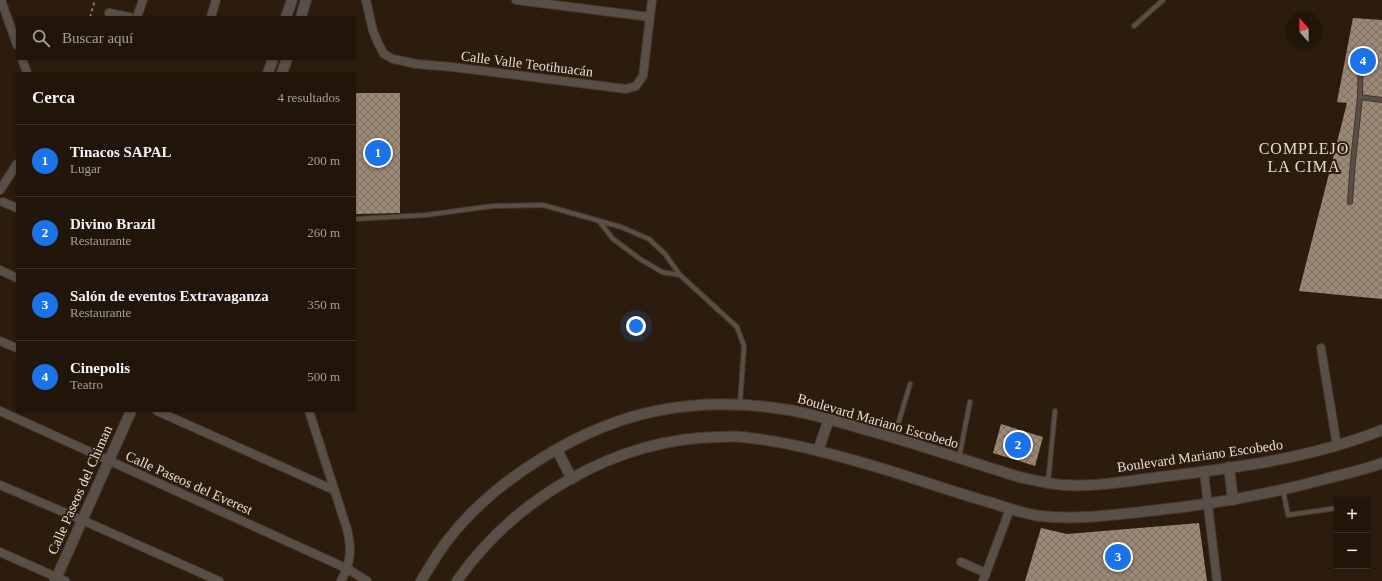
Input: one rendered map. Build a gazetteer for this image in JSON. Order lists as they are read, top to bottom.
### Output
{
  "streets": {
    "street": [
      "Calle Valle Teotihuacán",
      "Boulevard Mariano Escobedo",
      "Calle Paseos del Everest",
      "Calle Paseos del Chiman"
    ]
  },
  "crossings": [
    ["Calle Paseos del Everest", "Calle Paseos del Chiman"]
  ],
  "districts": ["COMPLEJO LA CIMA"],
  "north": "top",
  "page": {
    "search": "Buscar aquí",
    "pins": [
      "4",
      "1",
      "2",
      "3"
    ],
    "heading": ["Cerca", "4 resultados"],
    "list": [
      {
        "mark": "1",
        "name": "Tinacos SAPAL",
        "note": "Lugar",
        "value": "200 m"
      },
      {
        "mark": "2",
        "name": "Divino Brazil",
        "note": "Restaurante",
        "value": "260 m"
      },
      {
        "mark": "3",
        "name": "Salón de eventos Extravaganza",
        "note": "Restaurante",
        "value": "350 m"
      },
      {
        "mark": "4",
        "name": "Cinepolis",
        "note": "Teatro",
        "value": "500 m"
      }
    ],
    "map_buttons": ["+", "−"]
  }
}
